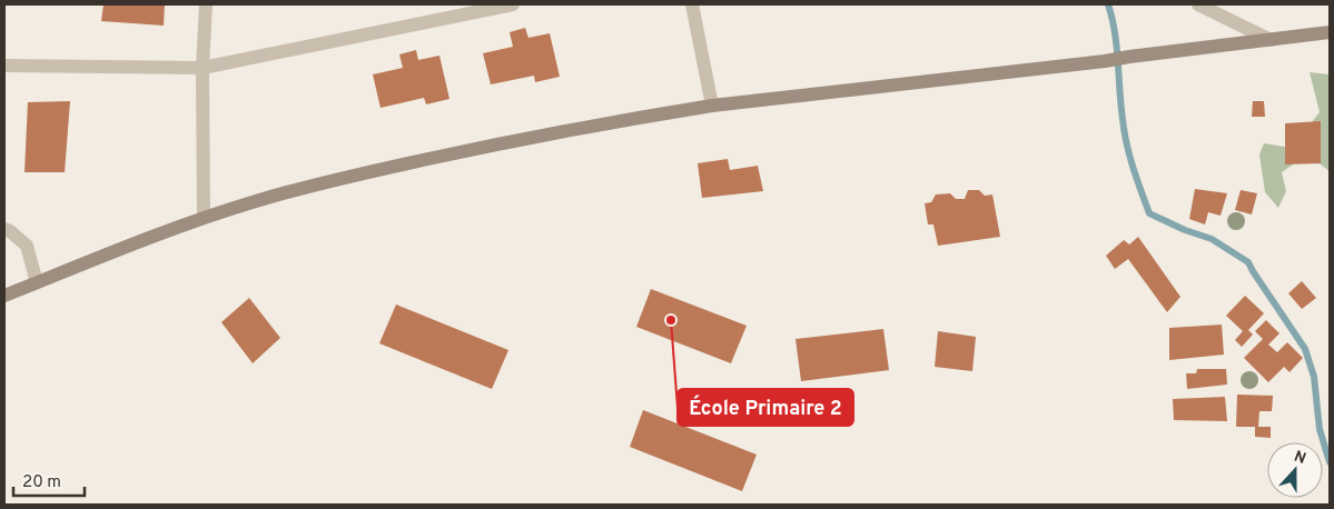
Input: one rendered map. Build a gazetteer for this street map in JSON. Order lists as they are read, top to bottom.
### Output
{
  "places": ["École Primaire 2"],
  "scale_bar": "20 m",
  "north": "top"
}
